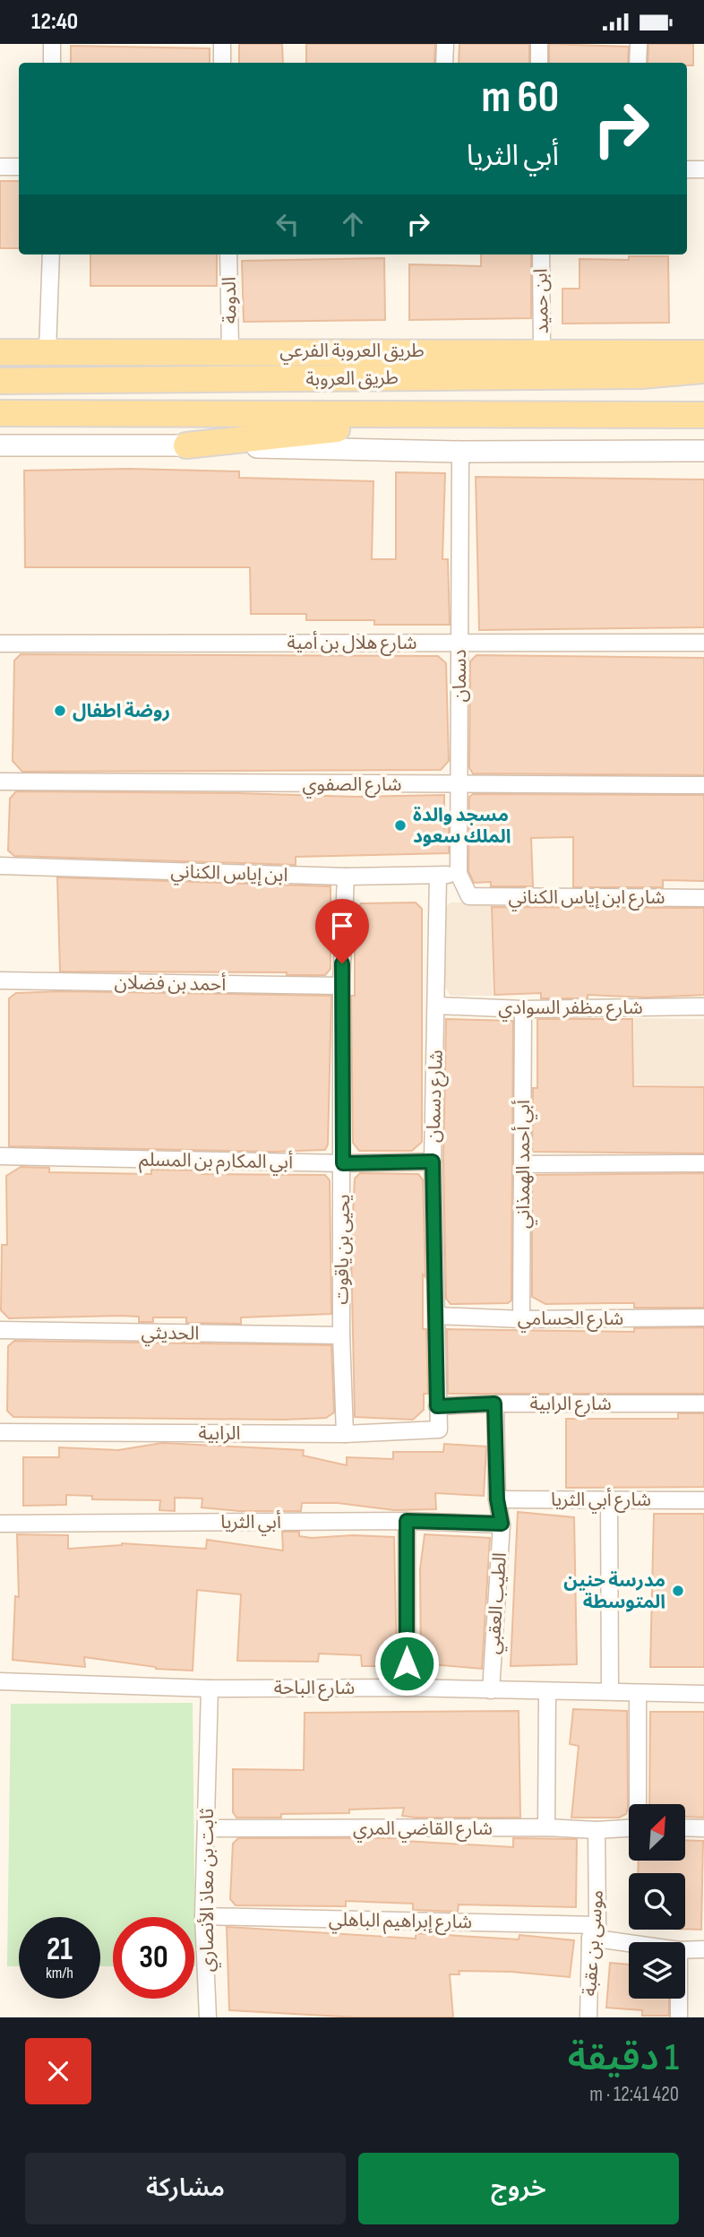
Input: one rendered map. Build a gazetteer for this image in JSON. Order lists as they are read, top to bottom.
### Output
{
  "streets": {
    "main road": ["طريق العروبة الفرعي", "طريق العروبة"],
    "street": [
      "الدومة",
      "ابن حميد",
      "شارع هلال بن أمية",
      "دسمان",
      "شارع الصفوي",
      "ابن إياس الكناني",
      "شارع ابن إياس الكناني",
      "أحمد بن فضلان",
      "شارع مظفر السوادي",
      "شارع دسمان",
      "أبي المكارم بن المسلم",
      "أبي أحمد الهمذاني",
      "يحيى بن ياقوت",
      "شارع الحسامي",
      "الحديثي",
      "شارع الرابية",
      "الرابية",
      "شارع أبي الثريا",
      "أبي الثريا",
      "الطيب العقبي",
      "شارع الباحة",
      "شارع القاضي المري",
      "ثابت بن معاذ الأنصاري",
      "شارع إبراهيم الباهلي",
      "موسى بن عقبة"
    ]
  },
  "crossings": [
    ["الدومة", "طريق العروبة الفرعي"],
    ["ابن حميد", "طريق العروبة الفرعي"],
    ["شارع هلال بن أمية", "دسمان"],
    ["دسمان", "شارع الصفوي"],
    ["دسمان", "ابن إياس الكناني"],
    ["دسمان", "شارع ابن إياس الكناني"],
    ["ابن إياس الكناني", "شارع دسمان"],
    ["ابن إياس الكناني", "يحيى بن ياقوت"],
    ["أحمد بن فضلان", "يحيى بن ياقوت"],
    ["شارع مظفر السوادي", "شارع دسمان"],
    ["شارع مظفر السوادي", "أبي أحمد الهمذاني"],
    ["شارع دسمان", "أبي المكارم بن المسلم"],
    ["شارع دسمان", "شارع الحسامي"],
    ["شارع دسمان", "شارع الرابية"],
    ["شارع دسمان", "الرابية"],
    ["أبي المكارم بن المسلم", "يحيى بن ياقوت"],
    ["أبي أحمد الهمذاني", "شارع الحسامي"],
    ["يحيى بن ياقوت", "الحديثي"],
    ["يحيى بن ياقوت", "الرابية"],
    ["شارع الرابية", "الطيب العقبي"],
    ["شارع أبي الثريا", "الطيب العقبي"],
    ["أبي الثريا", "الطيب العقبي"],
    ["الطيب العقبي", "شارع الباحة"],
    ["شارع الباحة", "ثابت بن معاذ الأنصاري"],
    ["شارع القاضي المري", "ثابت بن معاذ الأنصاري"],
    ["شارع القاضي المري", "موسى بن عقبة"],
    ["ثابت بن معاذ الأنصاري", "شارع إبراهيم الباهلي"],
    ["شارع إبراهيم الباهلي", "موسى بن عقبة"]
  ],
  "places": ["روضة اطفال", "مسجد والدة الملك سعود", "مدرسة حنين المتوسطة"],
  "north": "top right",
  "page": {
    "status": "12:40",
    "turn": ["60 m", "أبي الثريا"],
    "speed": "21 km/h",
    "limit": "30",
    "heading": ["1 دقيقة", "420 m · 12:41"],
    "buttons": ["خروج", "مشاركة"]
  }
}
